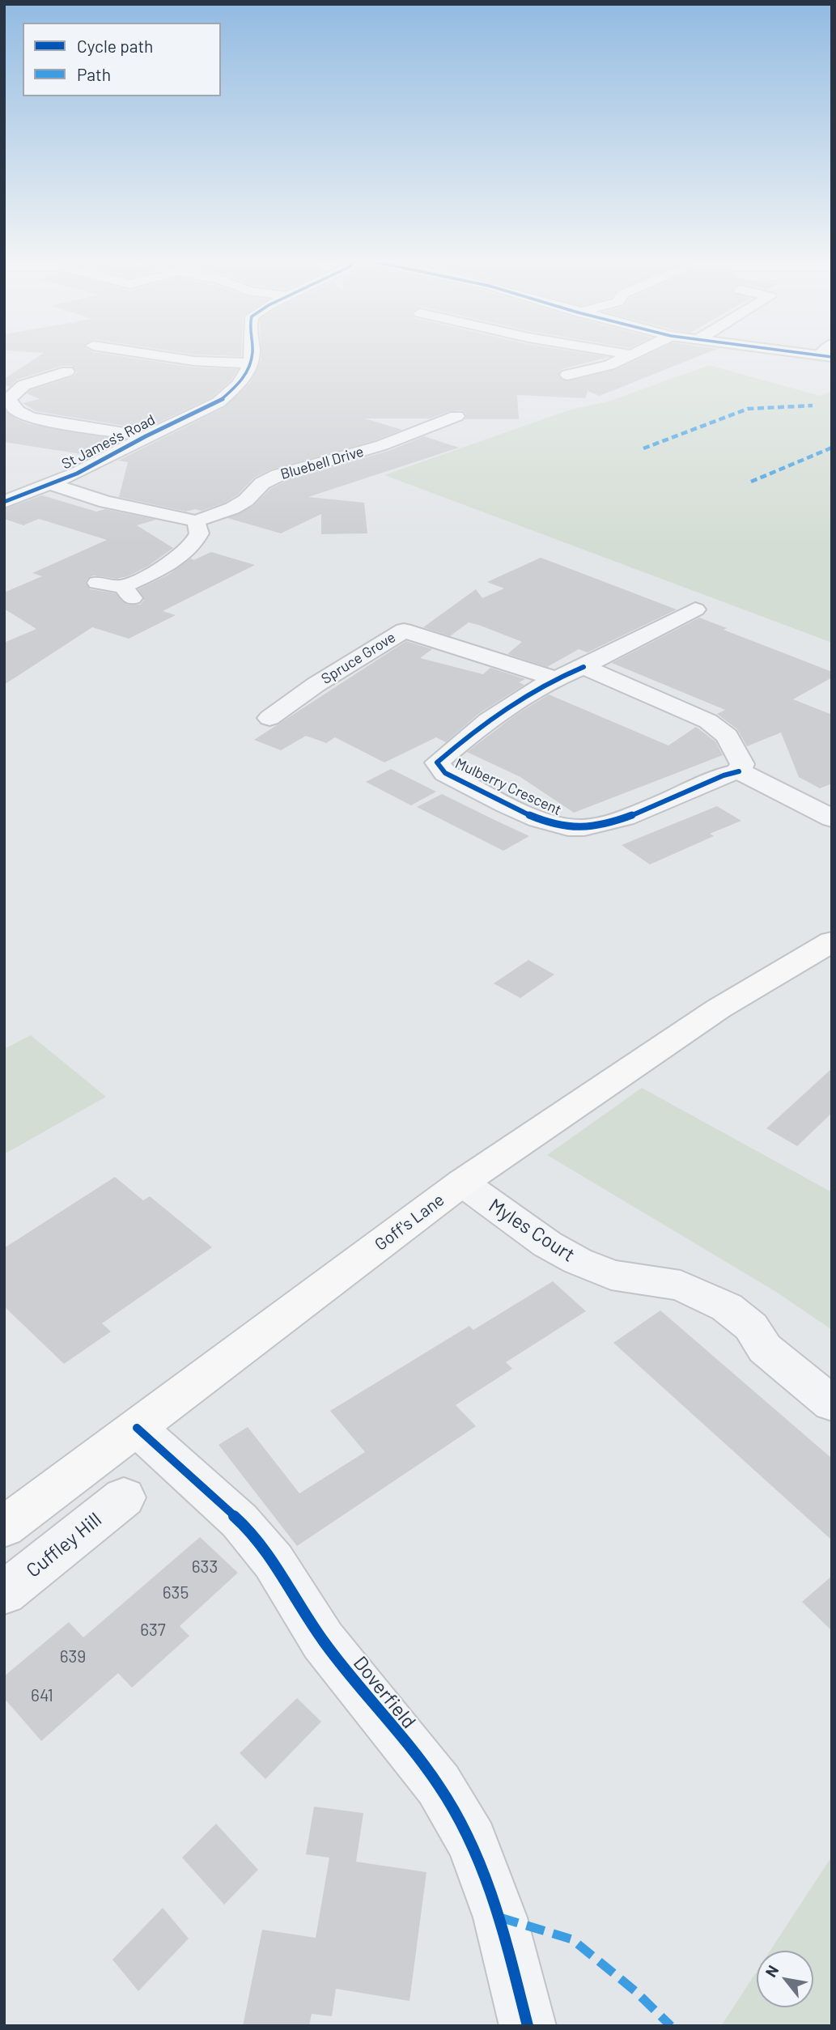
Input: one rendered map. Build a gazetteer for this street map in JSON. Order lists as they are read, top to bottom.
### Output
{
  "streets": {
    "main road": ["Goff's Lane"],
    "street": [
      "St James's Road",
      "Bluebell Drive",
      "Spruce Grove",
      "Mulberry Crescent",
      "Myles Court",
      "Cuffley Hill",
      "Doverfield"
    ]
  },
  "crossings": [
    ["Spruce Grove", "Mulberry Crescent"],
    ["Goff's Lane", "Myles Court"],
    ["Goff's Lane", "Doverfield"]
  ],
  "house_numbers": [
    "633",
    "635",
    "637",
    "639",
    "641"
  ],
  "legend": ["Cycle path", "Path"],
  "north": "top left"
}
